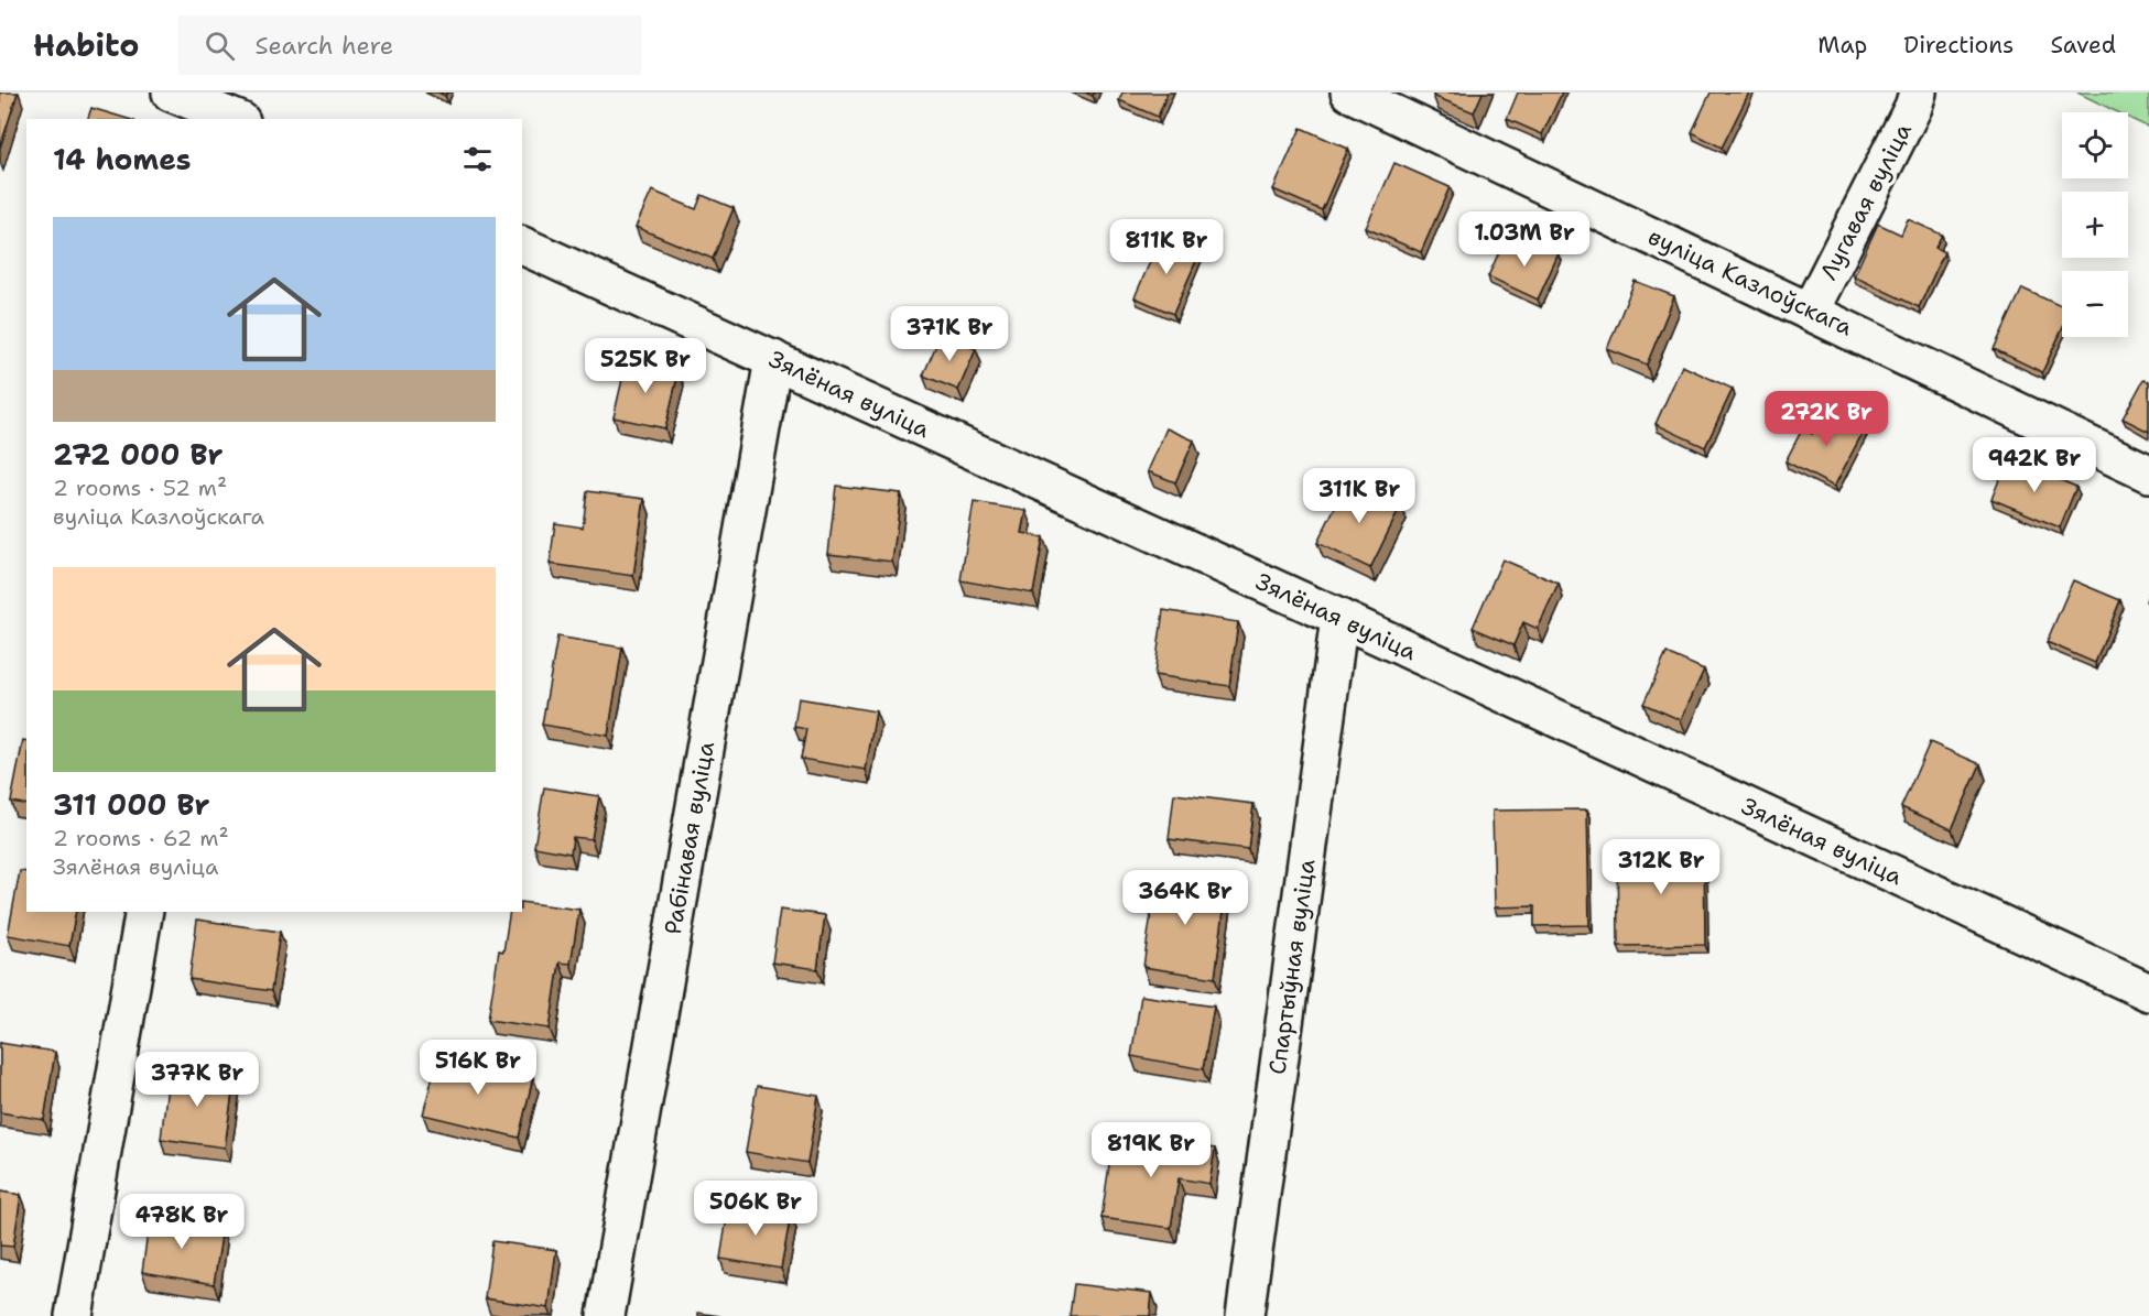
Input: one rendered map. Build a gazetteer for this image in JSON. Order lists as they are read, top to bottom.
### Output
{
  "streets": {
    "street": [
      "Лугавая вуліца",
      "вуліца Казлоўскага",
      "Зялёная вуліца",
      "Рабінавая вуліца",
      "Спартыўная вуліца"
    ]
  },
  "crossings": [
    ["Лугавая вуліца", "вуліца Казлоўскага"],
    ["Зялёная вуліца", "Рабінавая вуліца"],
    ["Зялёная вуліца", "Спартыўная вуліца"]
  ],
  "page": {
    "header": "Habito",
    "search": "Search here",
    "nav": ["Map", "Directions", "Saved"],
    "map_buttons": ["+", "−"],
    "heading": "14 homes",
    "list": [
      {
        "name": "272 000 Br",
        "note": "2 rooms · 52 m² · вуліца Казлоўскага"
      },
      {
        "name": "311 000 Br",
        "note": "2 rooms · 62 m² · Зялёная вуліца"
      }
    ],
    "price": [
      "1.03M Br",
      "811K Br",
      "371K Br",
      "525K Br",
      "272K Br",
      "942K Br",
      "311K Br",
      "312K Br",
      "364K Br",
      "516K Br",
      "377K Br",
      "819K Br",
      "506K Br",
      "478K Br"
    ]
  }
}
